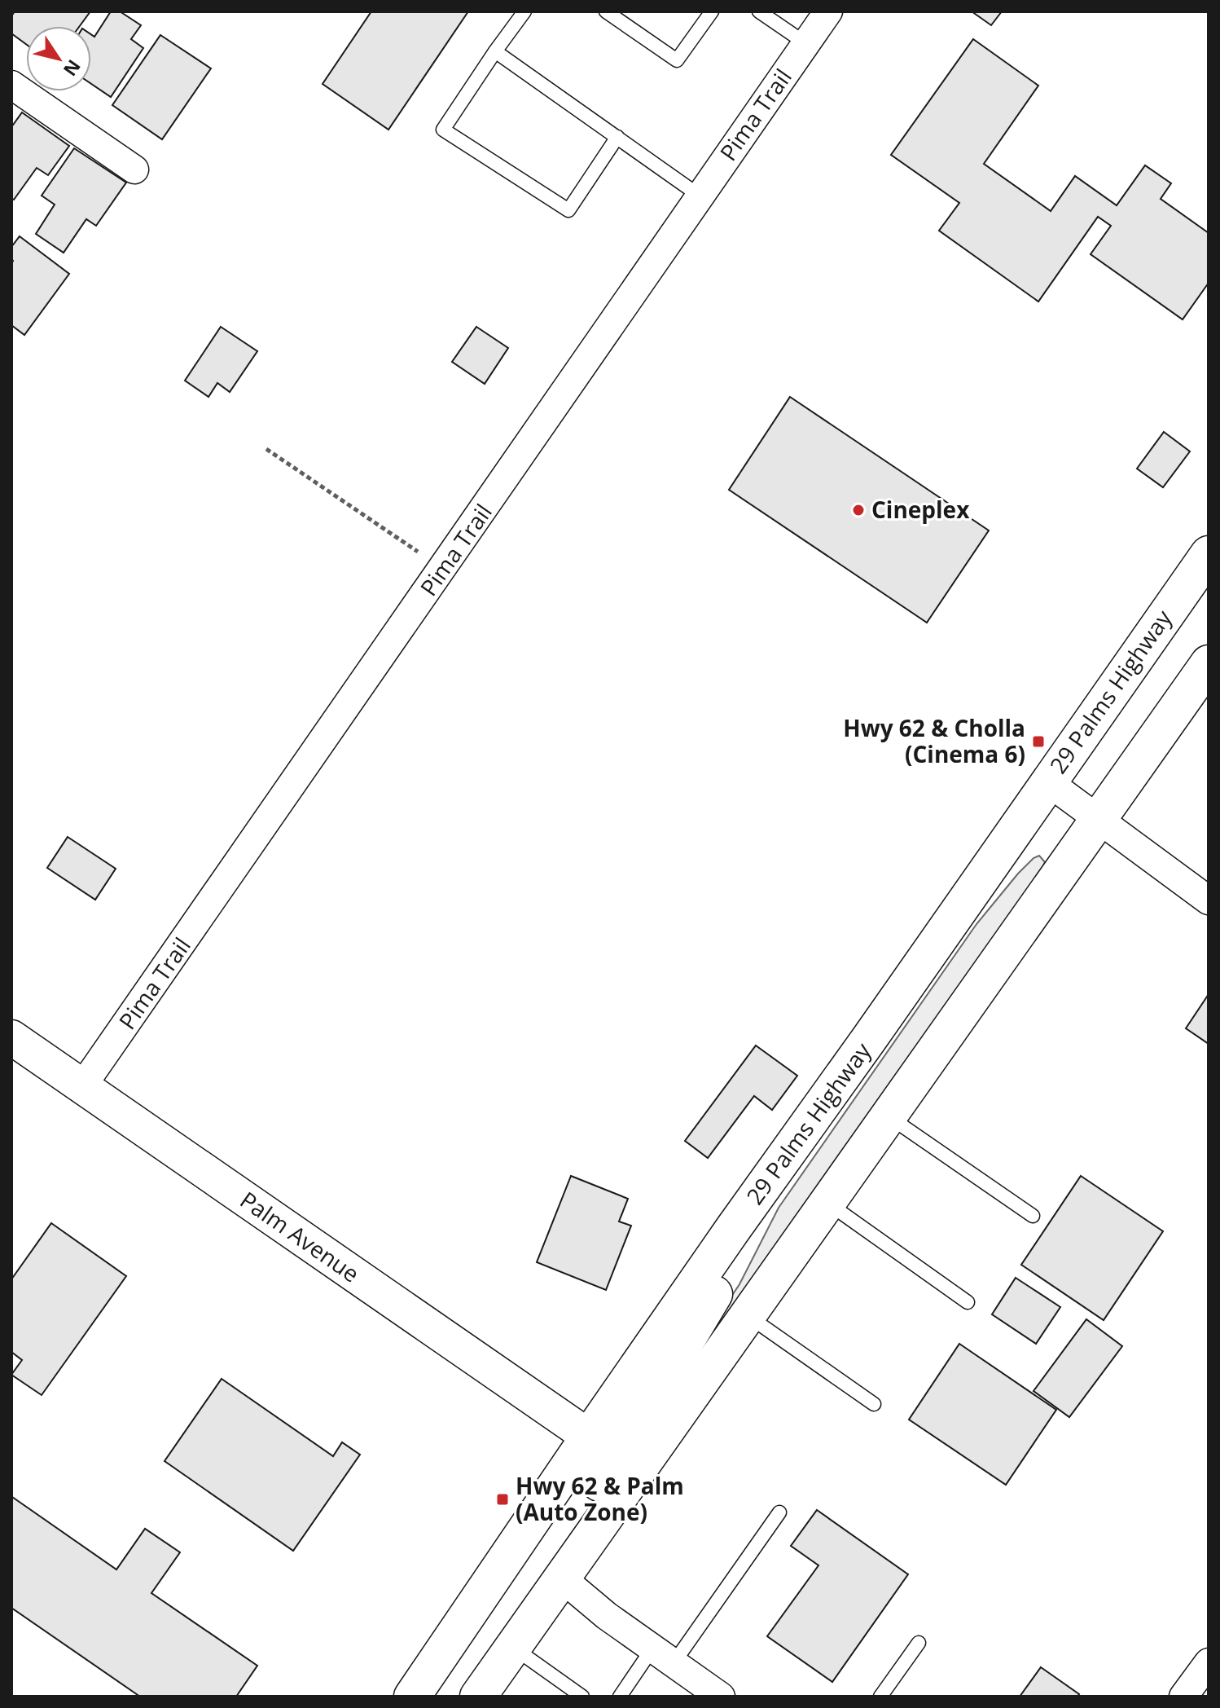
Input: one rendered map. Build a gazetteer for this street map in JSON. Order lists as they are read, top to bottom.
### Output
{
  "streets": {
    "main road": ["29 Palms Highway"],
    "street": ["Pima Trail", "Palm Avenue"]
  },
  "crossings": [
    ["Pima Trail", "Palm Avenue"],
    ["29 Palms Highway", "Palm Avenue"]
  ],
  "places": {
    "other": ["Cineplex"],
    "transit": ["Hwy 62 & Cholla (Cinema 6)", "Hwy 62 & Palm (Auto Zone)"]
  },
  "north": "bottom right"
}
